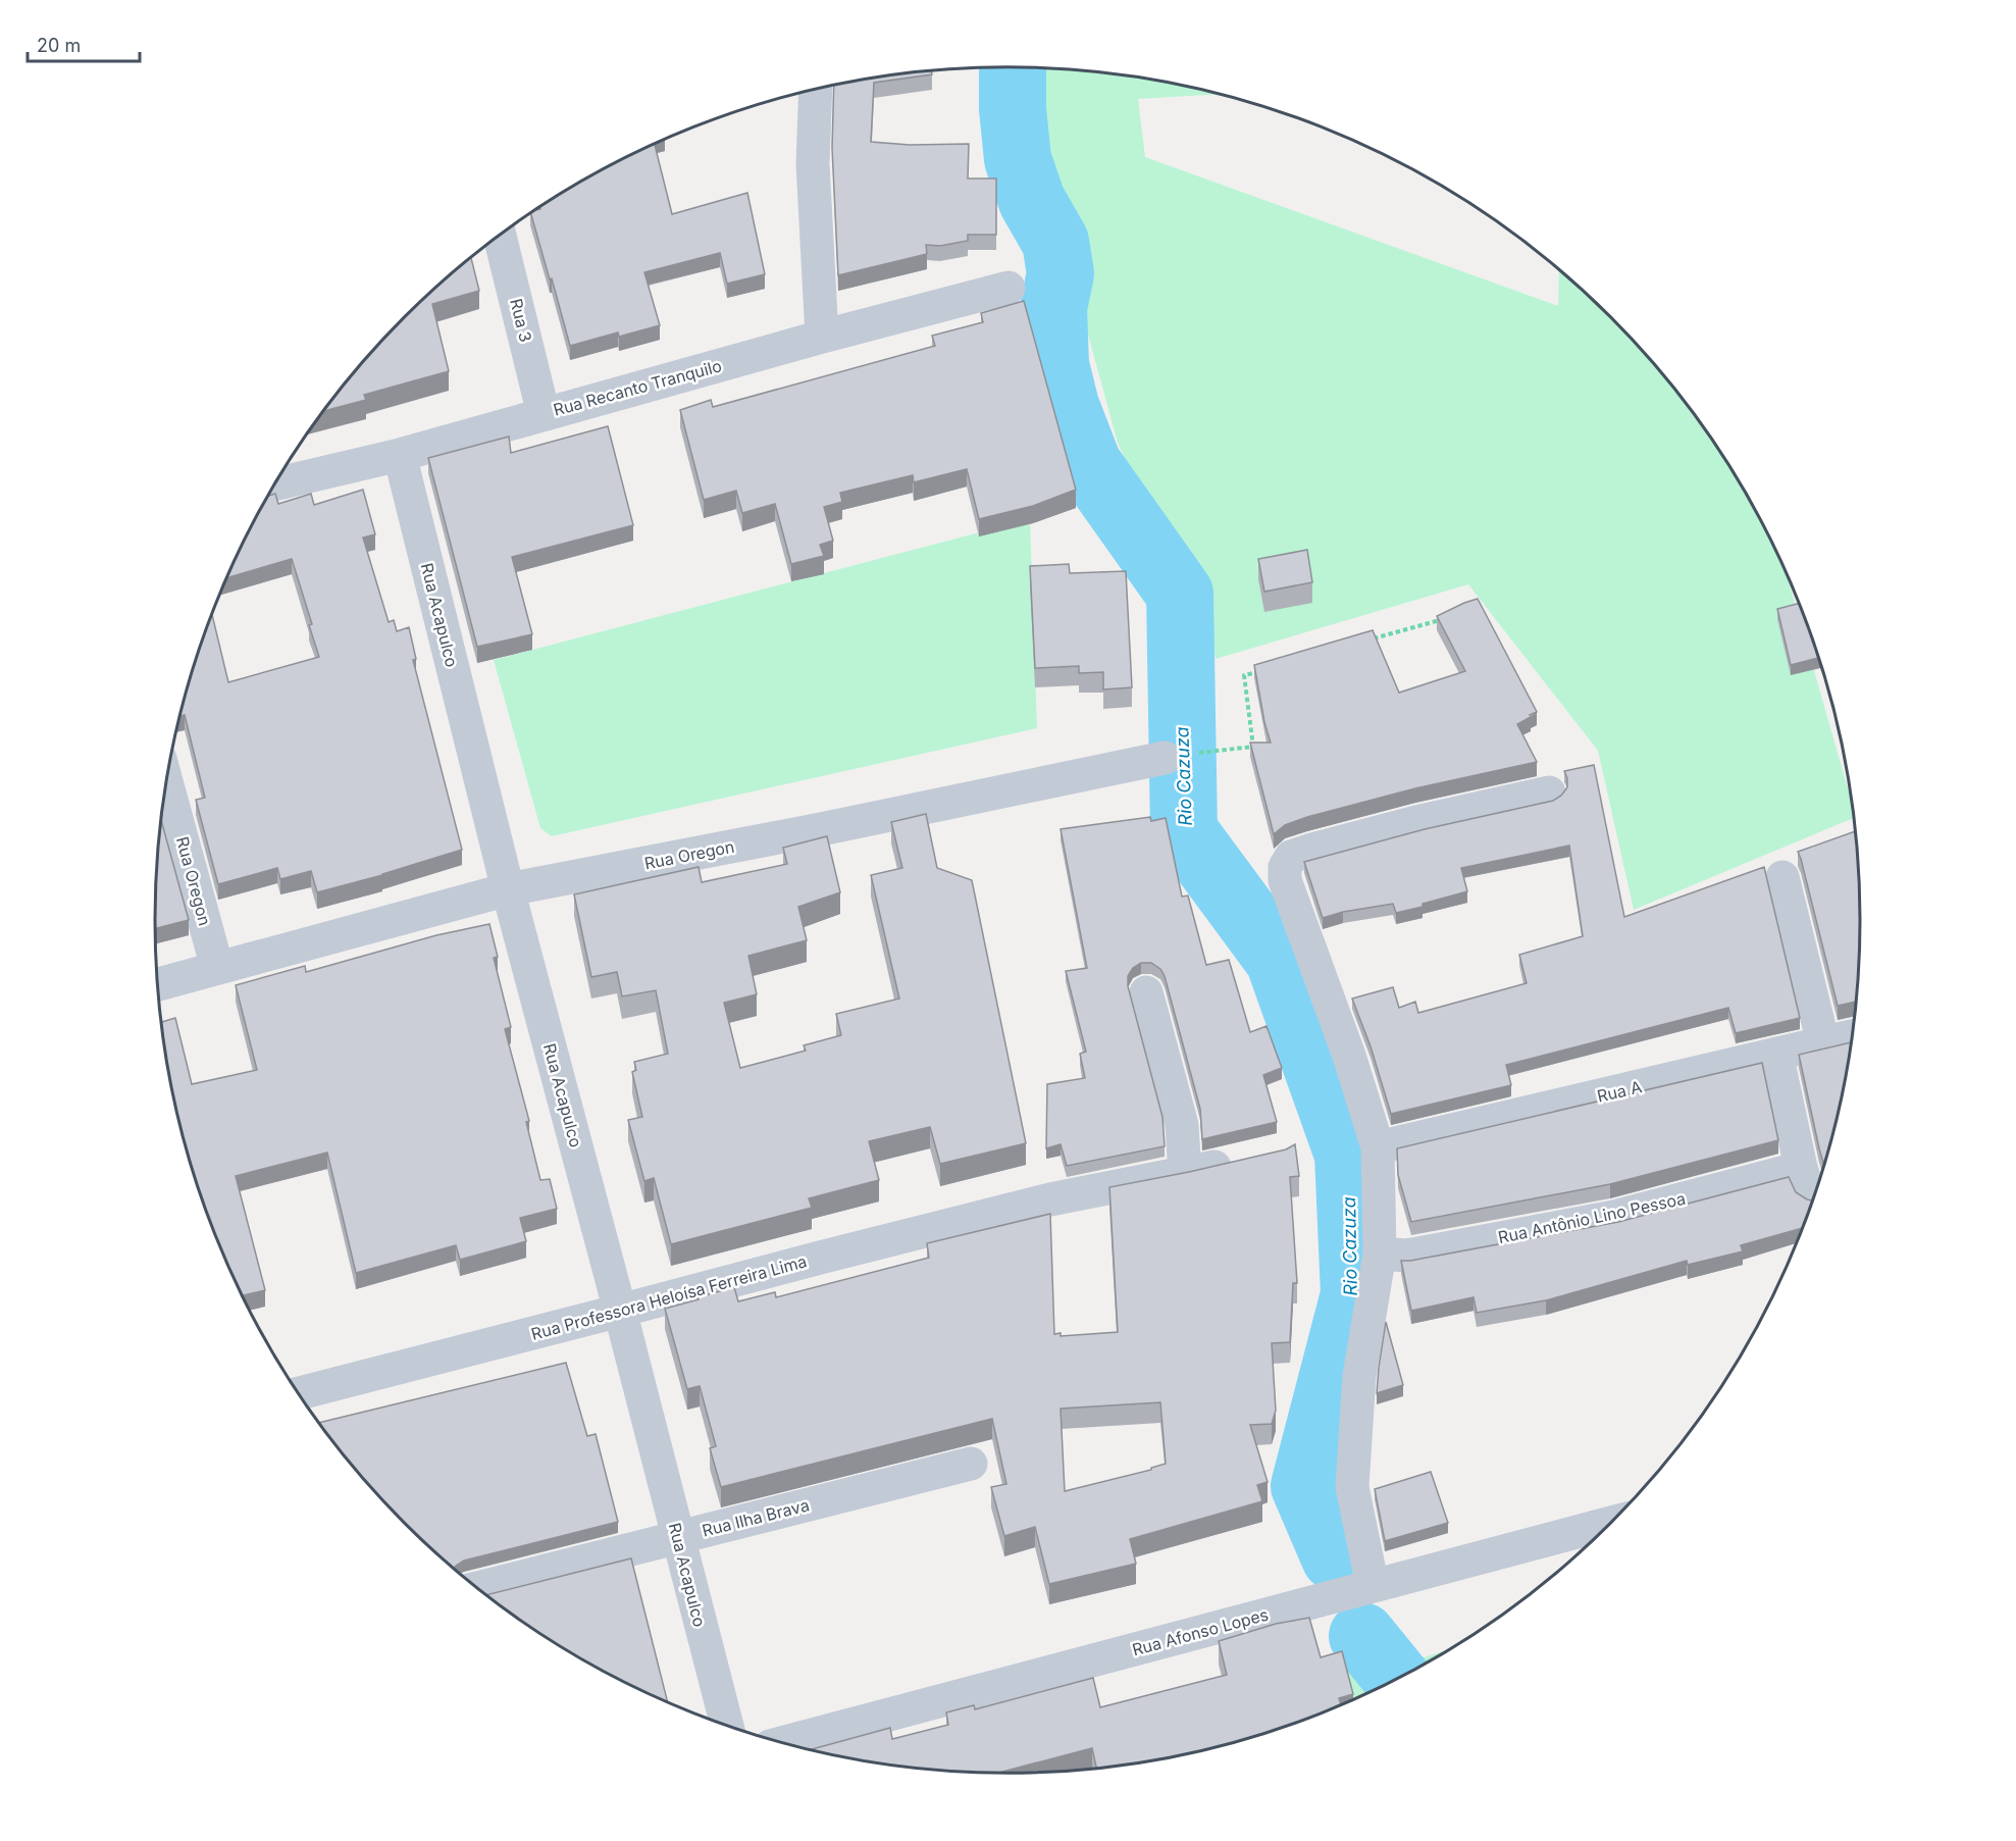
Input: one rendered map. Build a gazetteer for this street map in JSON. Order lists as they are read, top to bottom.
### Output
{
  "streets": {
    "street": [
      "Rua 3",
      "Rua Recanto Tranquilo",
      "Rua Acapulco",
      "Rua Oregon",
      "Rua A",
      "Rua Antônio Lino Pessoa",
      "Rua Professora Heloísa Ferreira Lima",
      "Rua Ilha Brava",
      "Rua Afonso Lopes"
    ]
  },
  "crossings": [
    ["Rua 3", "Rua Recanto Tranquilo"],
    ["Rua Recanto Tranquilo", "Rua Acapulco"],
    ["Rua Acapulco", "Rua Oregon"],
    ["Rua Acapulco", "Rua Professora Heloísa Ferreira Lima"],
    ["Rua Acapulco", "Rua Ilha Brava"]
  ],
  "water": ["Rio Cazuza"],
  "scale_bar": "20 m"
}
